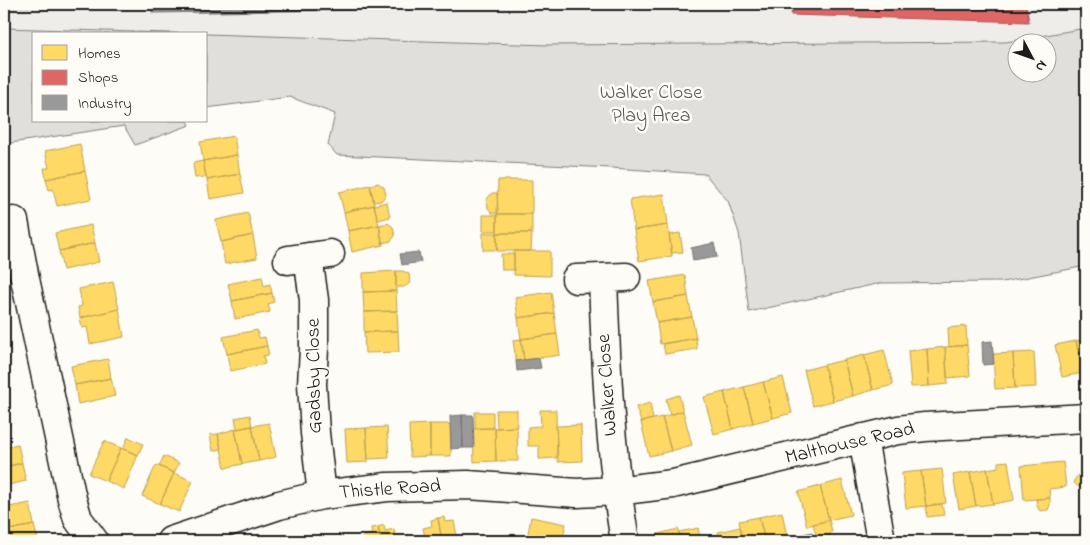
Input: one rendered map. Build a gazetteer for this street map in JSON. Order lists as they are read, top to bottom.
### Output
{
  "streets": {
    "street": [
      "Gadsby Close",
      "Walker Close",
      "Malthouse Road",
      "Thistle Road"
    ]
  },
  "crossings": [
    ["Gadsby Close", "Thistle Road"],
    ["Walker Close", "Malthouse Road"],
    ["Walker Close", "Thistle Road"],
    ["Malthouse Road", "Thistle Road"]
  ],
  "parks": ["Walker Close Play Area"],
  "legend": ["Homes", "Shops", "Industry"],
  "north": "bottom right"
}
